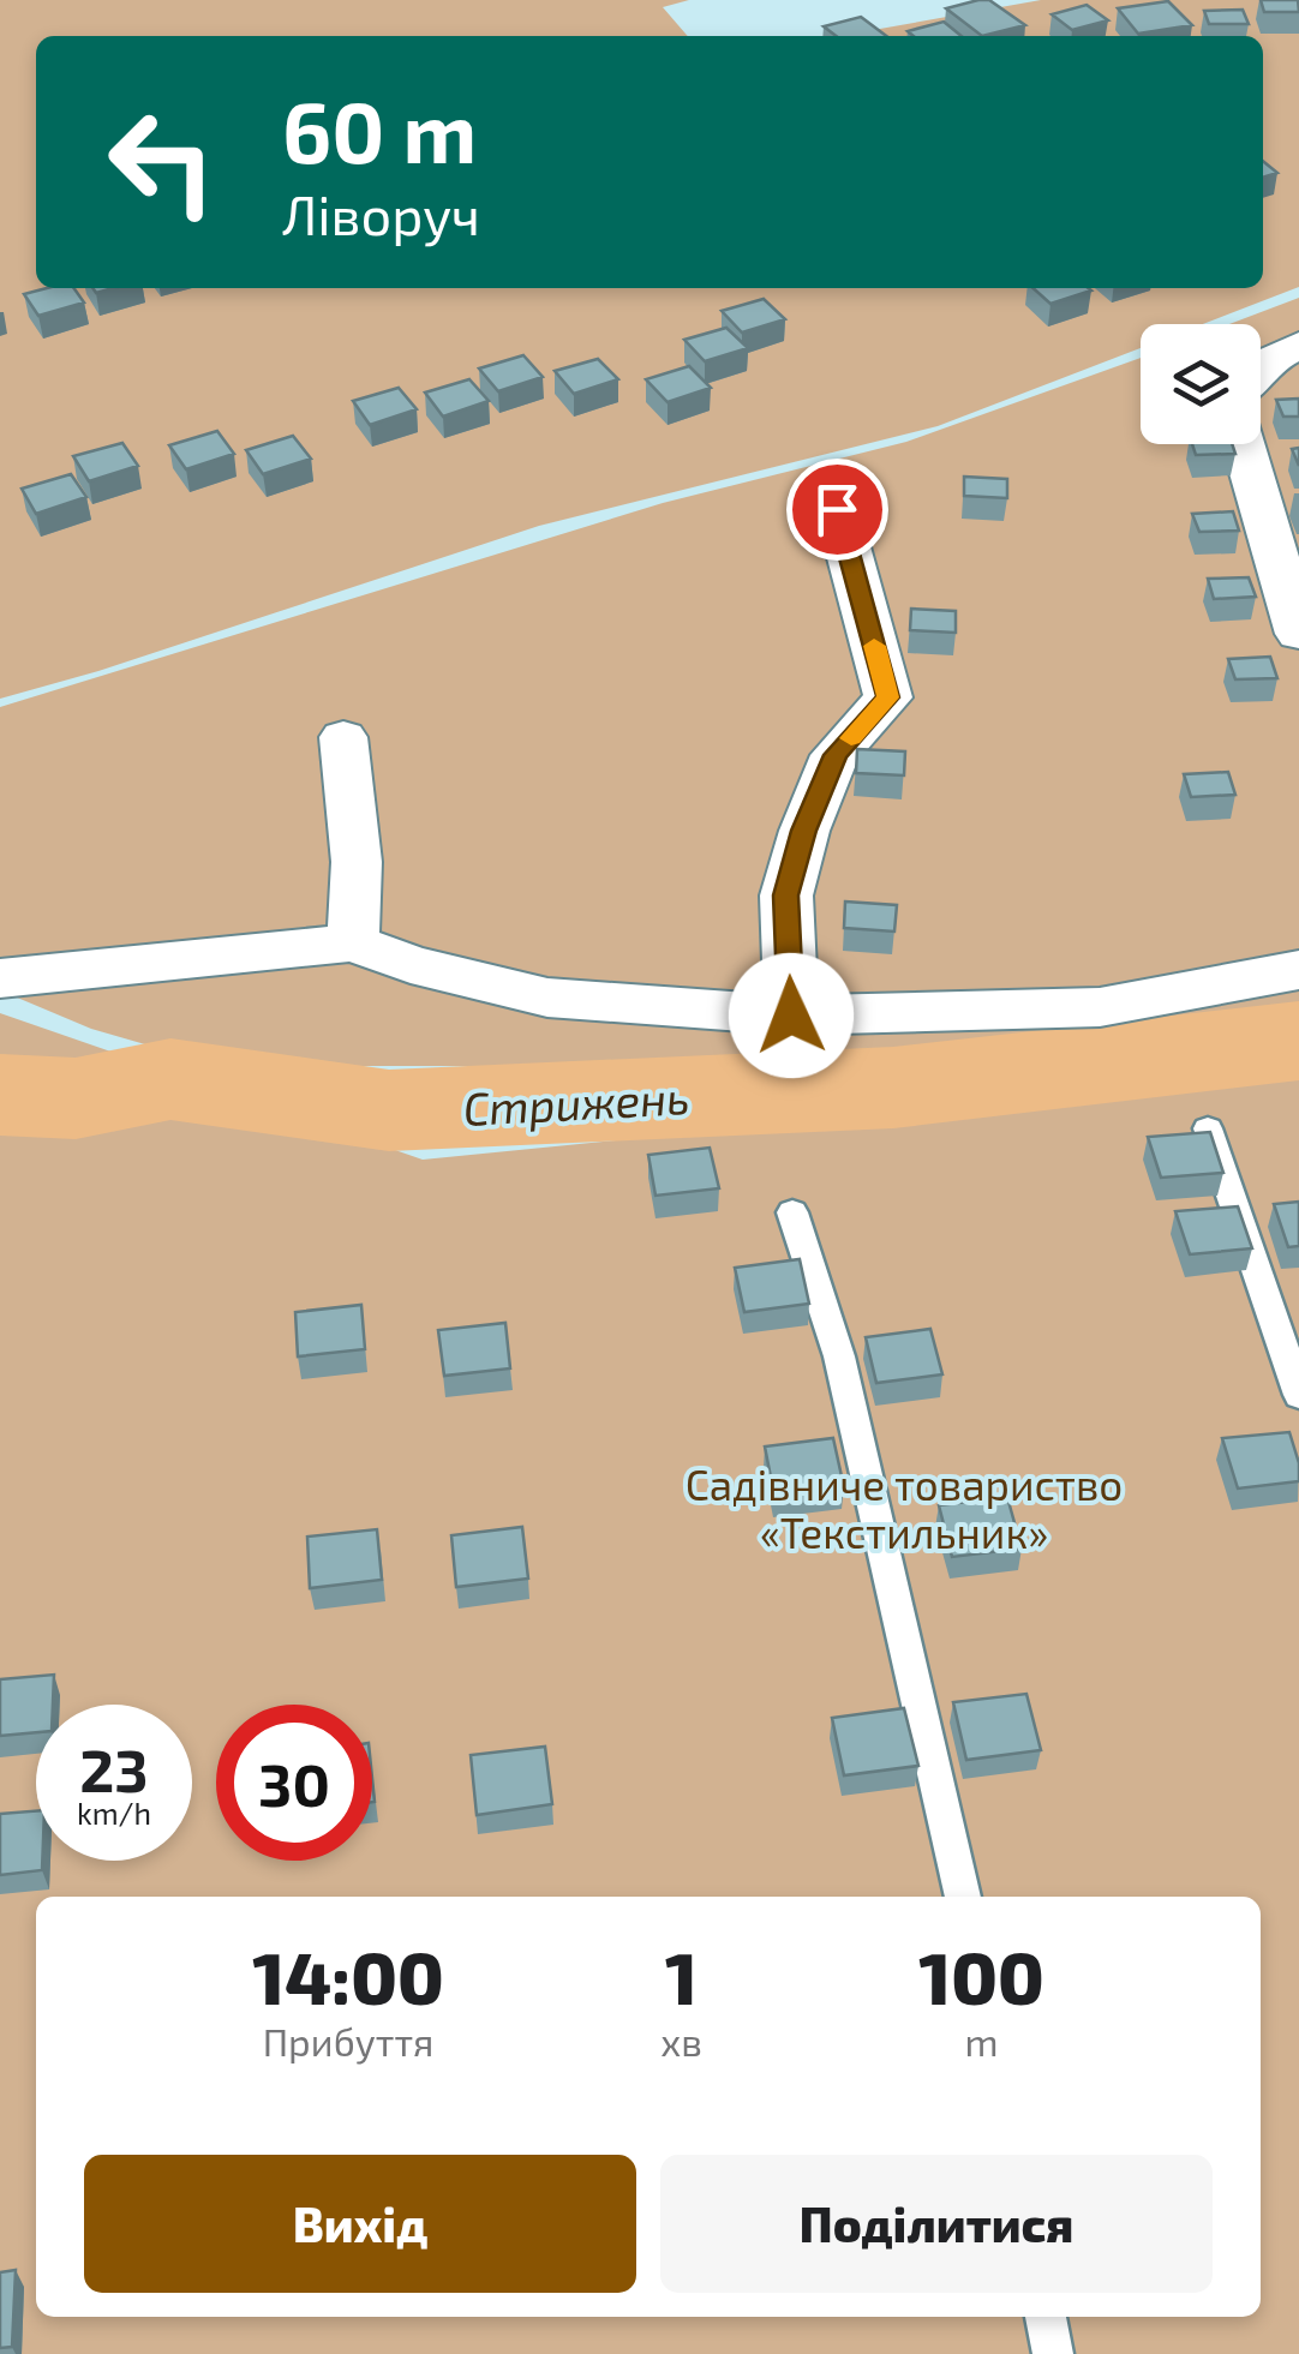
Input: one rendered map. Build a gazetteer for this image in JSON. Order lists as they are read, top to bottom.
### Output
{
  "water": ["Стрижень"],
  "parks": ["Садівниче товариство «Текстильник»"],
  "page": {
    "turn": ["60 m", "Ліворуч"],
    "speed": "23 km/h",
    "limit": "30",
    "eta": [
      "14:00",
      "Прибуття",
      "1",
      "хв",
      "100",
      "m"
    ],
    "buttons": ["Вихід", "Поділитися"]
  }
}
